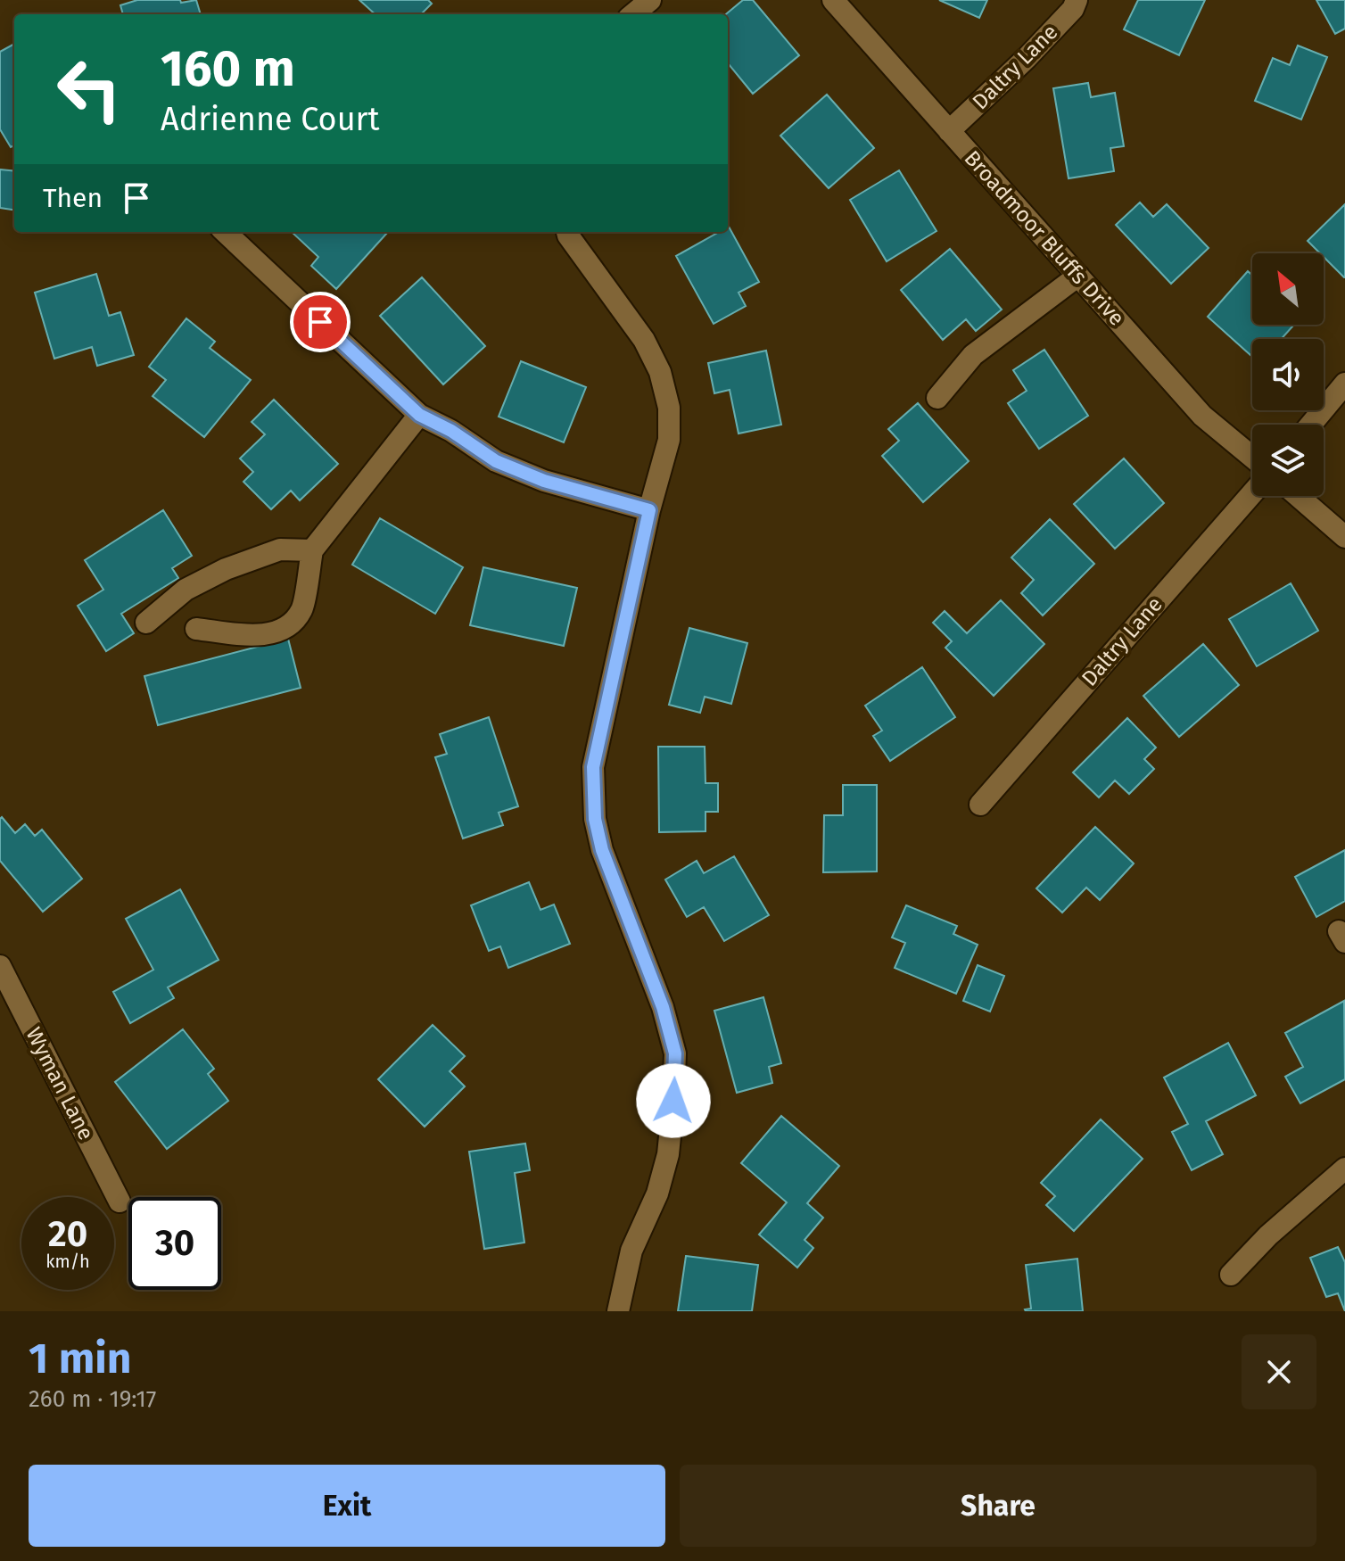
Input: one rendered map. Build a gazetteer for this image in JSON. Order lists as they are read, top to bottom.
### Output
{
  "streets": {
    "street": ["Daltry Lane", "Broadmoor Bluffs Drive", "Wyman Lane"]
  },
  "crossings": [
    ["Daltry Lane", "Broadmoor Bluffs Drive"]
  ],
  "north": "top left",
  "page": {
    "turn": ["160 m", "Adrienne Court"],
    "then": "Then",
    "speed": "20 km/h",
    "limit": "30",
    "heading": ["1 min", "260 m · 19:17"],
    "buttons": ["Exit", "Share"]
  }
}
